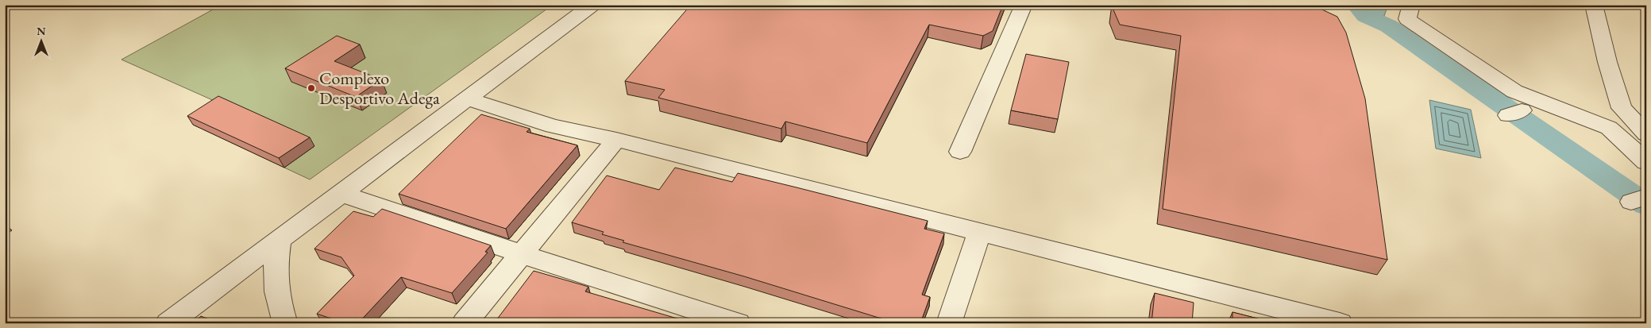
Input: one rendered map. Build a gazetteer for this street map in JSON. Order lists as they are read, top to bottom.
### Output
{
  "places": ["Complexo Desportivo Adega"],
  "north": "top"
}
